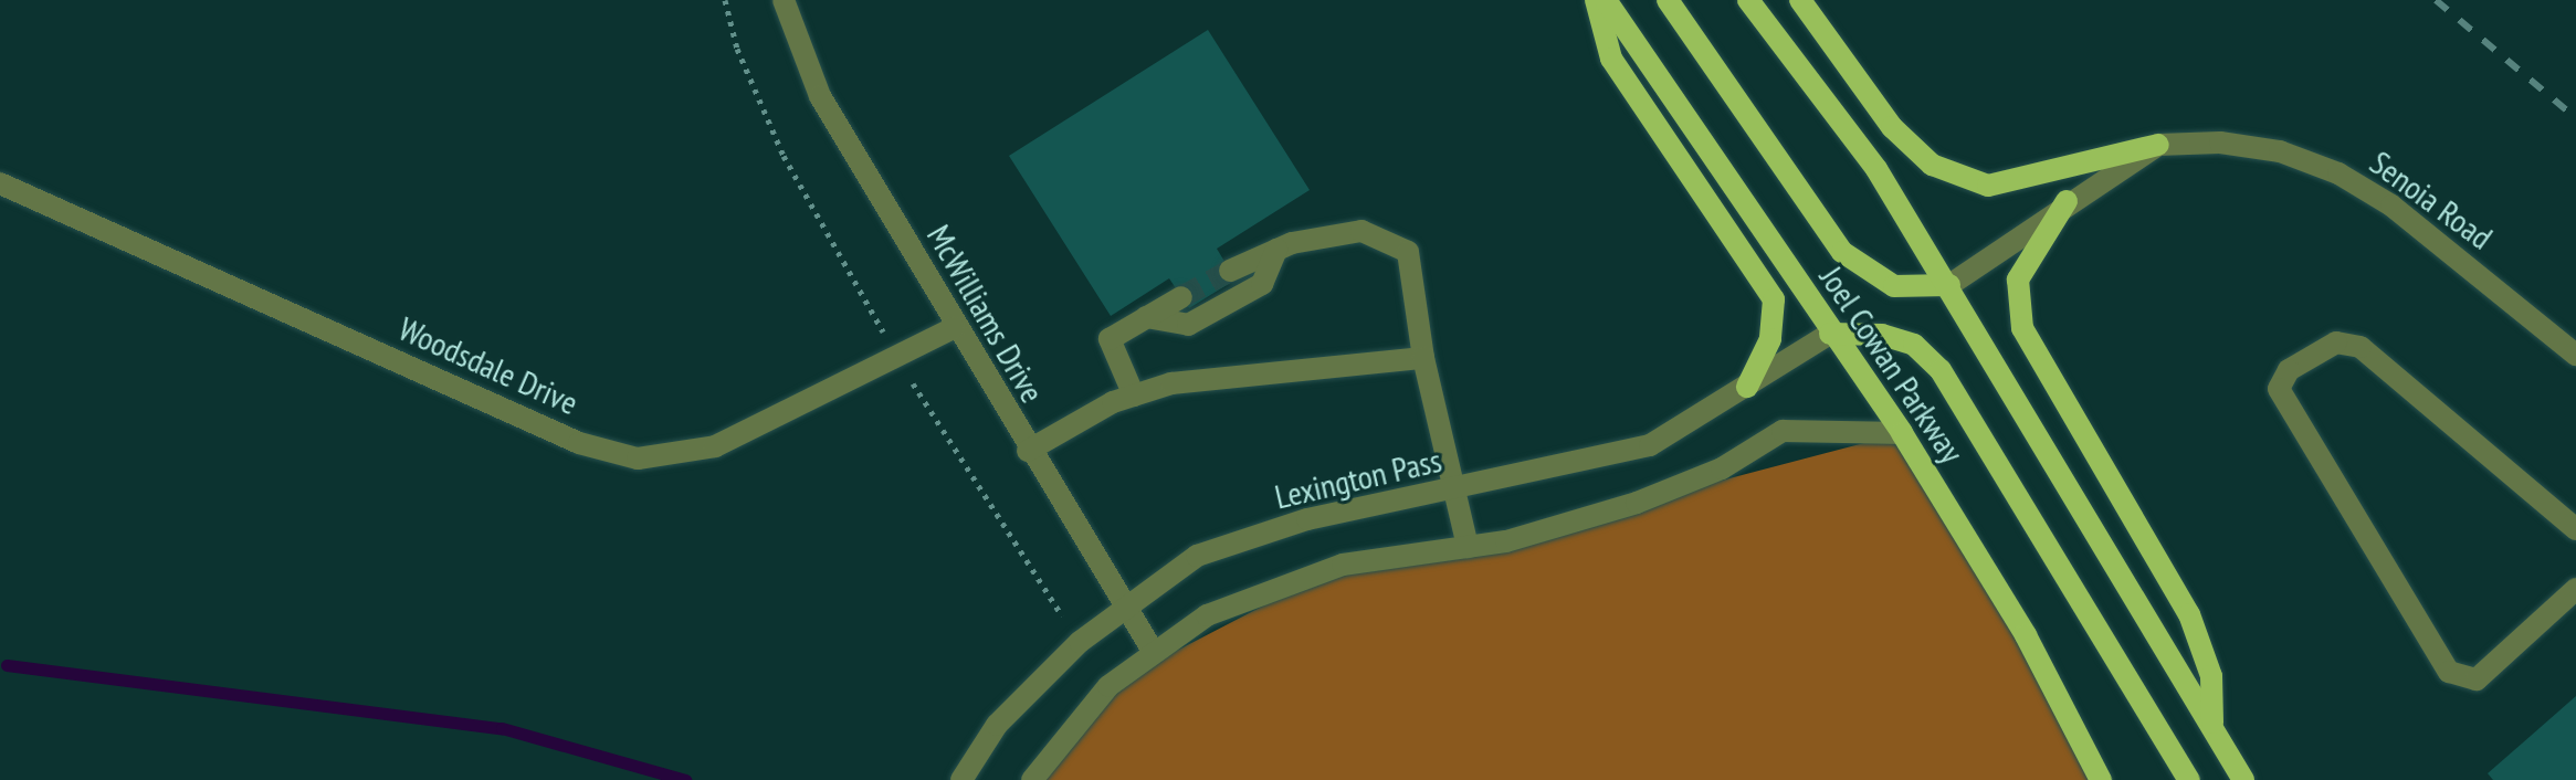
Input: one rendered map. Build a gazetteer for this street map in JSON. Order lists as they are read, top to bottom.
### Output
{
  "streets": {
    "main road": ["Joel Cowan Parkway"],
    "street": [
      "Senoia Road",
      "McWilliams Drive",
      "Woodsdale Drive",
      "Lexington Pass"
    ]
  },
  "crossings": [
    ["McWilliams Drive", "Woodsdale Drive"],
    ["McWilliams Drive", "Lexington Pass"],
    ["Joel Cowan Parkway", "Lexington Pass"]
  ]
}
